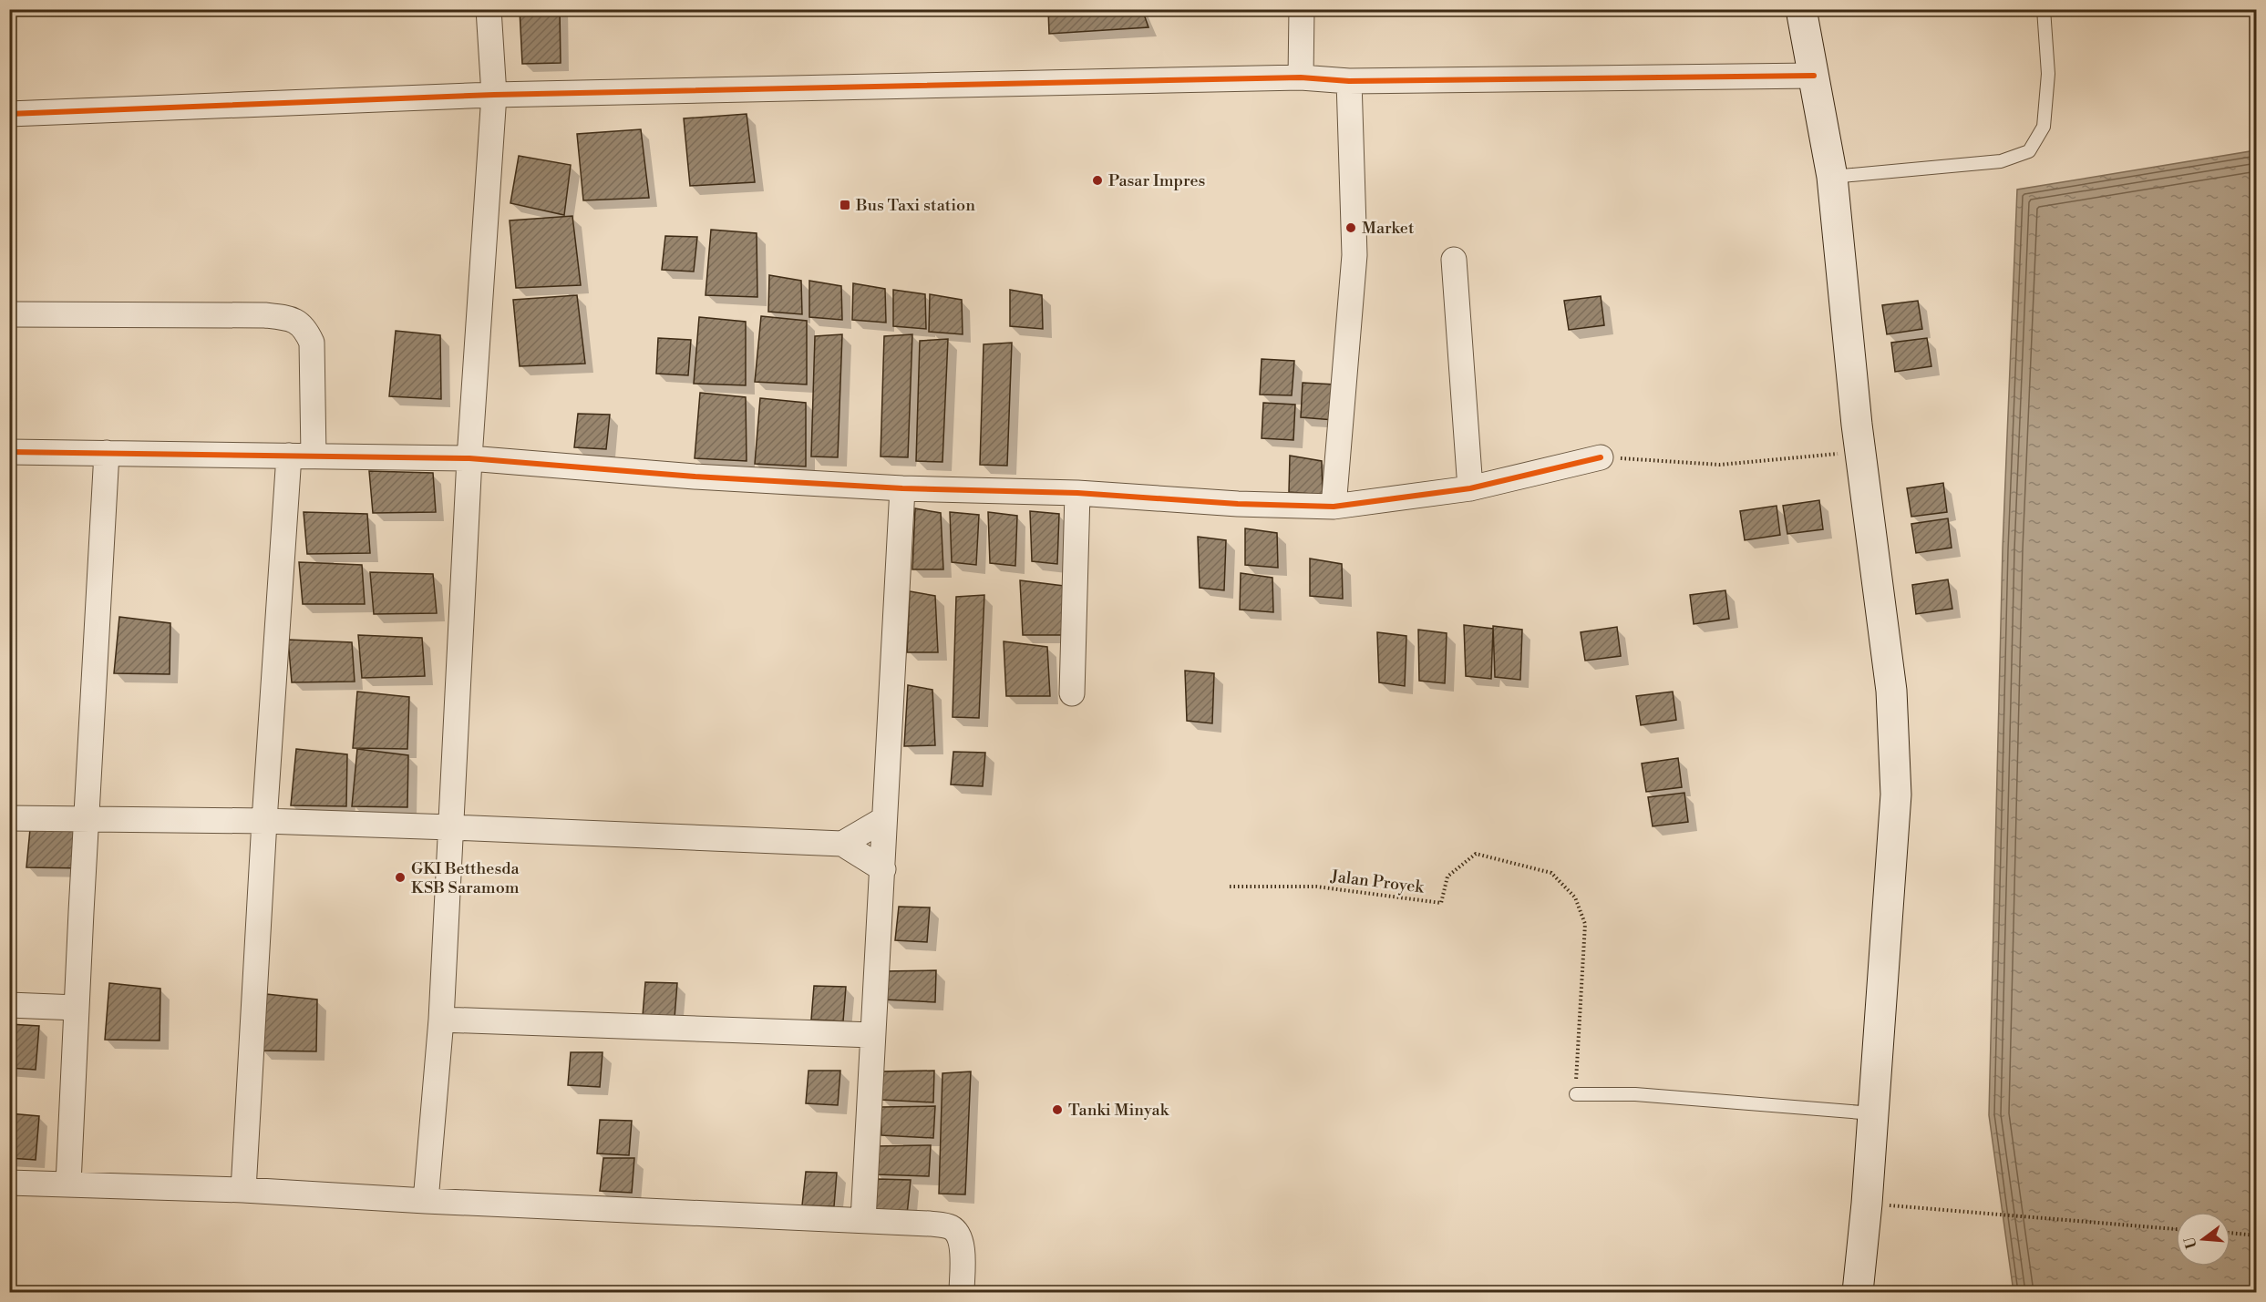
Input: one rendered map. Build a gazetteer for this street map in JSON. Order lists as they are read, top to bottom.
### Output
{
  "streets": {
    "path": ["Jalan Proyek"]
  },
  "places": {
    "other": [
      "Pasar Impres",
      "Market",
      "GKI Betthesda KSB Saramom",
      "Tanki Minyak"
    ],
    "transit": ["Bus Taxi station"]
  },
  "north": "left"
}
